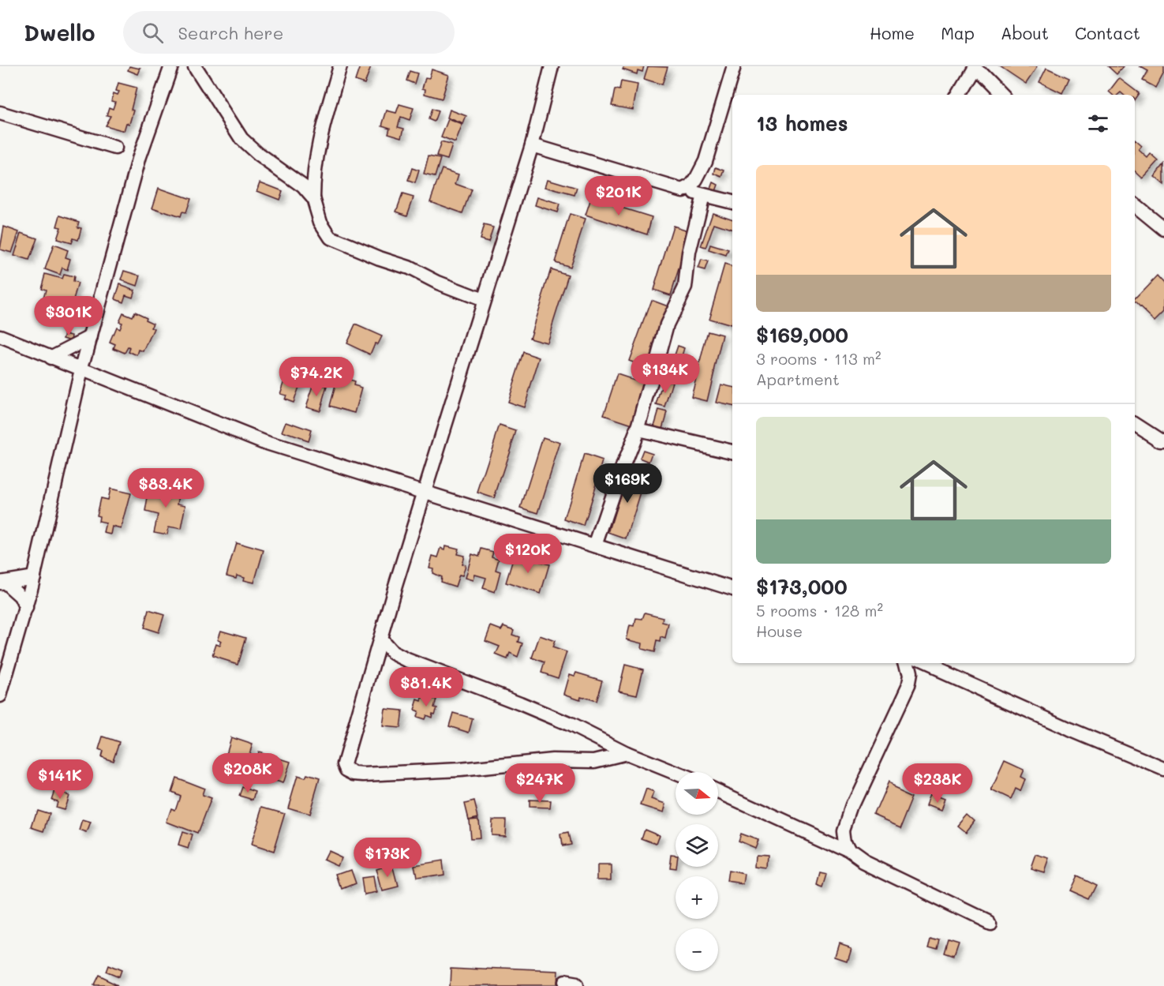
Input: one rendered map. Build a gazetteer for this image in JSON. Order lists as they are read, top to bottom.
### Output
{
  "north": "right",
  "page": {
    "header": "Dwello",
    "search": "Search here",
    "nav": [
      "Home",
      "Map",
      "About",
      "Contact"
    ],
    "heading": "13 homes",
    "list": [
      {
        "name": "$169,000",
        "note": "3 rooms · 113 m² · Apartment"
      },
      {
        "name": "$173,000",
        "note": "5 rooms · 128 m² · House"
      }
    ],
    "price": [
      "$201K",
      "$301K",
      "$134K",
      "$74.2K",
      "$169K",
      "$83.4K",
      "$120K",
      "$81.4K",
      "$208K",
      "$141K",
      "$247K",
      "$238K",
      "$173K"
    ],
    "map_buttons": ["+", "−"]
  }
}
